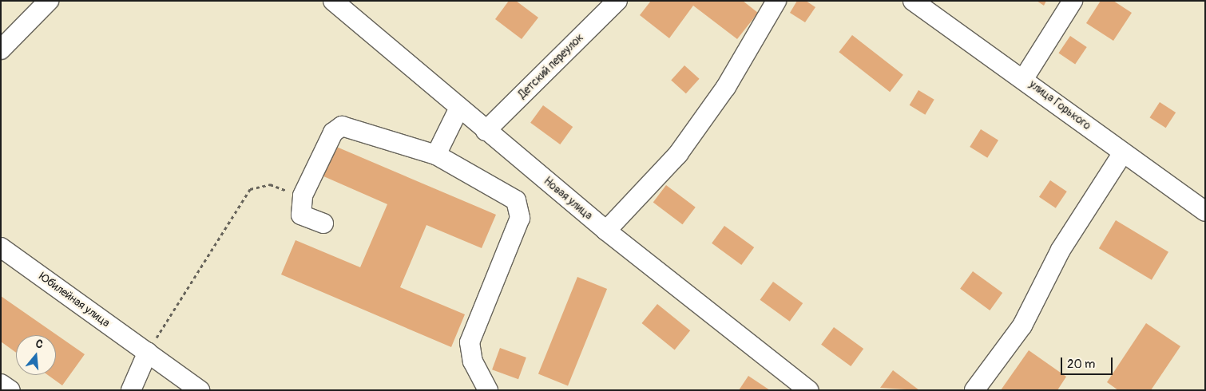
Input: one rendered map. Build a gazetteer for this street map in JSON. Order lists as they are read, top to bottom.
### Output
{
  "streets": {
    "lane": [
      "Детский переулок",
      "улица Горького",
      "Новая улица",
      "Юбилейная улица"
    ]
  },
  "crossings": [
    ["Детский переулок", "Новая улица"]
  ],
  "scale_bar": "20 m",
  "north": "top"
}
